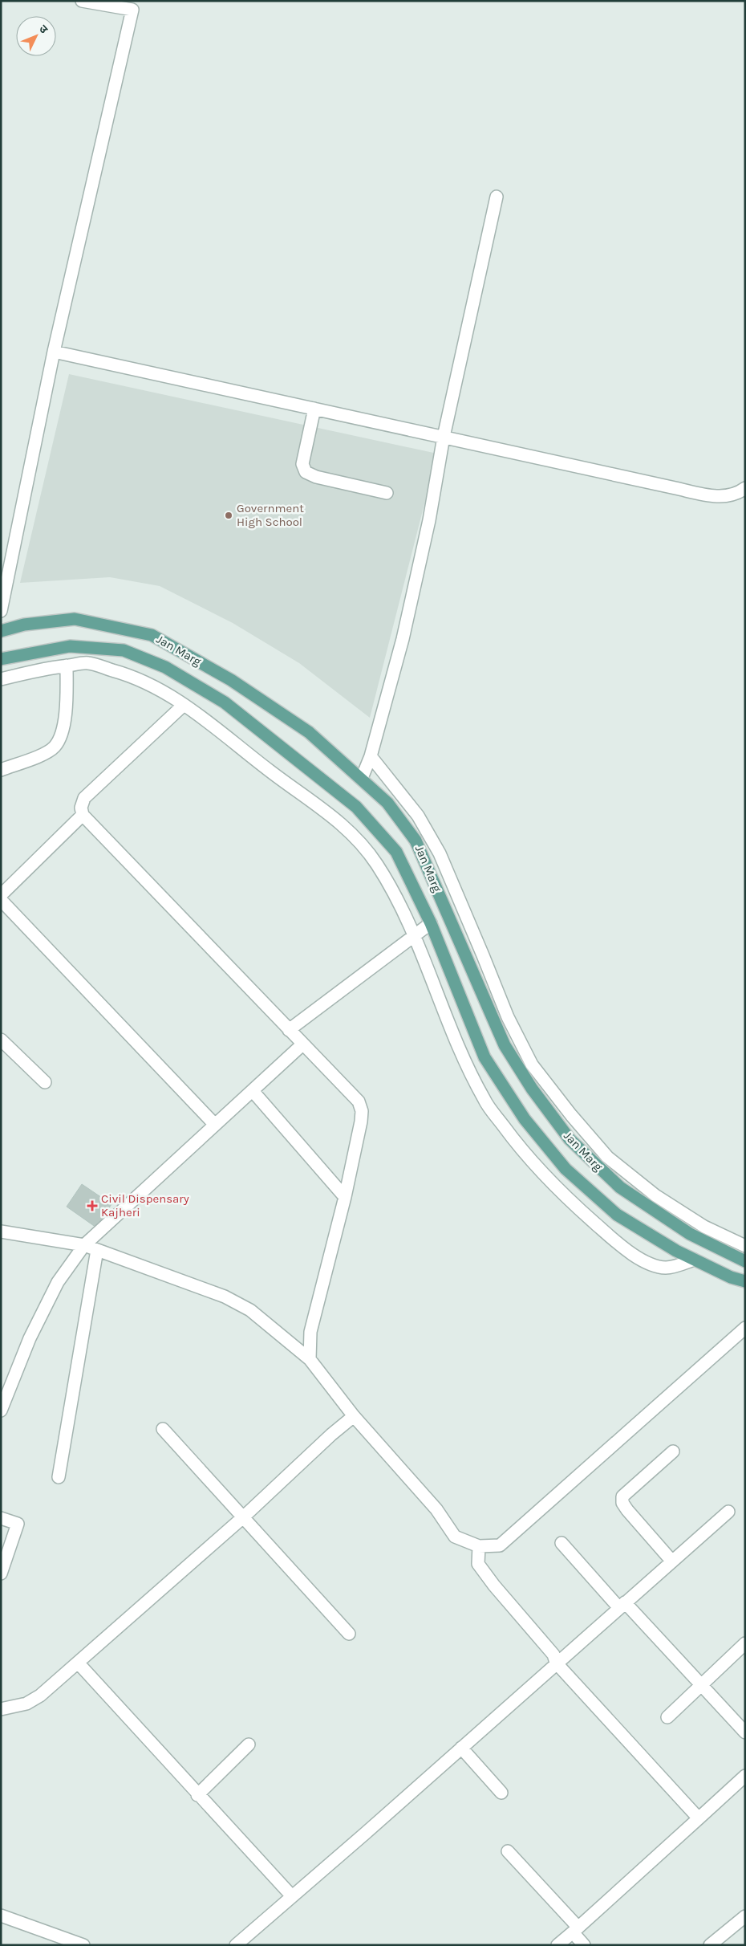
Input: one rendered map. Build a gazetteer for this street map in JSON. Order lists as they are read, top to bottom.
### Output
{
  "streets": {
    "main road": ["Jan Marg"]
  },
  "places": {
    "other": ["Government High School"],
    "health": ["Civil Dispensary Kajheri"]
  },
  "north": "top right"
}
